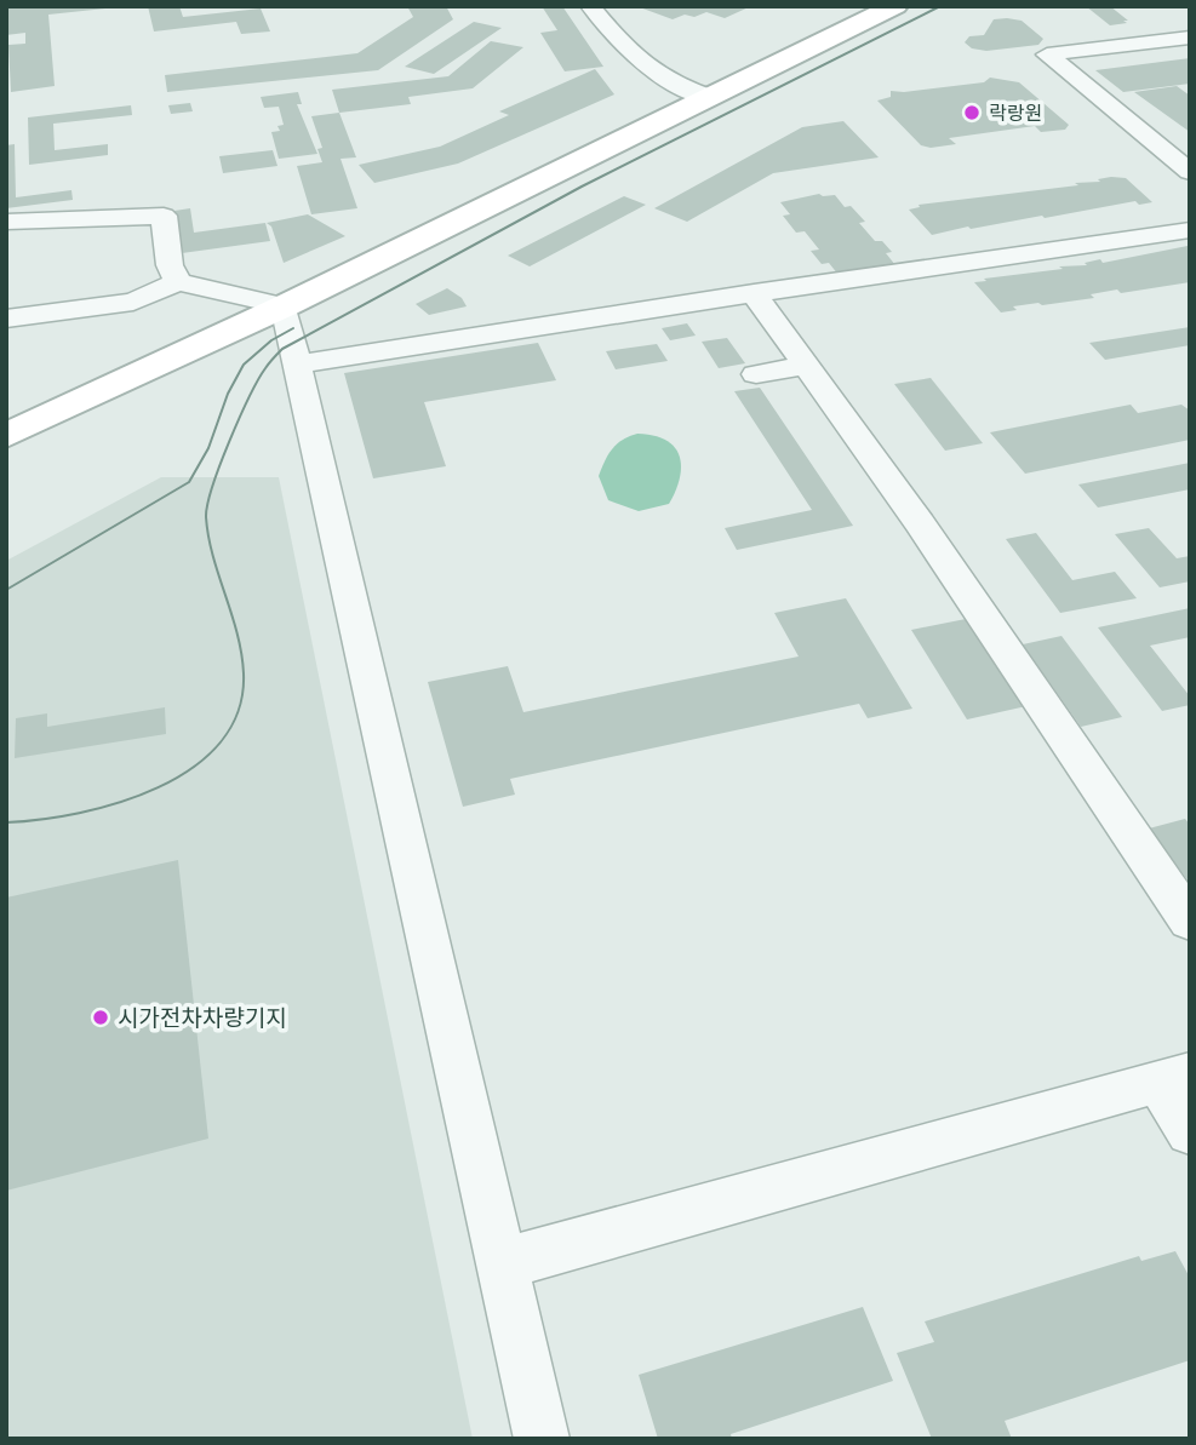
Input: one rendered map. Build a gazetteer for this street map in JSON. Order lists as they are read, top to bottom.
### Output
{
  "places": ["락랑원", "시가전차차량기지"]
}
